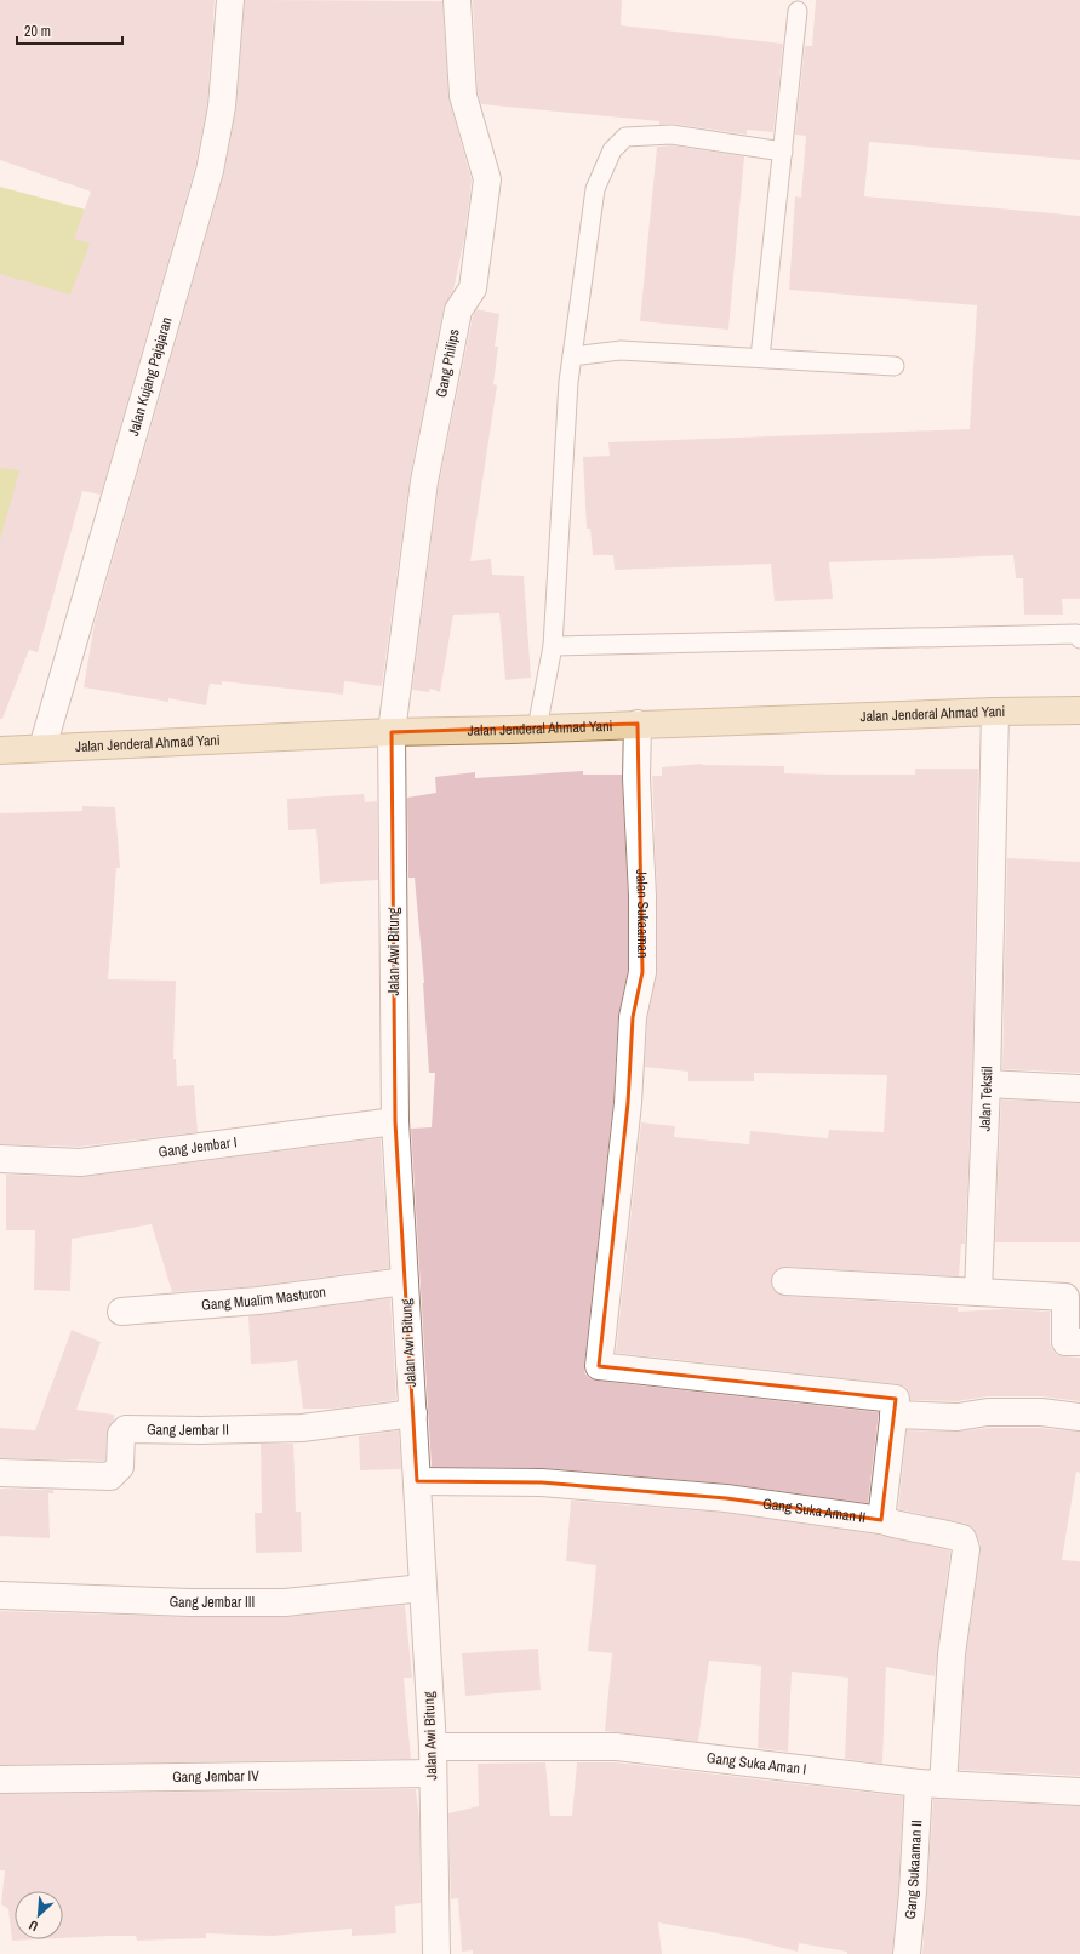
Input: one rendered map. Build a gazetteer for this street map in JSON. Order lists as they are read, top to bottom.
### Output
{
  "streets": {
    "main road": ["Jalan Jenderal Ahmad Yani"],
    "street": [
      "Gang Philips",
      "Jalan Kujang Pajajaran",
      "Jalan Sukaaman",
      "Jalan Awi Bitung",
      "Jalan Tekstil",
      "Gang Jembar I",
      "Gang Mualim Masturon",
      "Gang Jembar II",
      "Gang Suka Aman II",
      "Gang Jembar III",
      "Gang Suka Aman I",
      "Gang Jembar IV",
      "Gang Sukaaman II"
    ]
  },
  "crossings": [
    ["Gang Philips", "Jalan Jenderal Ahmad Yani"],
    ["Gang Philips", "Jalan Awi Bitung"],
    ["Jalan Kujang Pajajaran", "Jalan Jenderal Ahmad Yani"],
    ["Jalan Jenderal Ahmad Yani", "Jalan Sukaaman"],
    ["Jalan Jenderal Ahmad Yani", "Jalan Awi Bitung"],
    ["Jalan Jenderal Ahmad Yani", "Jalan Tekstil"],
    ["Jalan Awi Bitung", "Gang Jembar I"],
    ["Jalan Awi Bitung", "Gang Mualim Masturon"],
    ["Jalan Awi Bitung", "Gang Jembar II"],
    ["Jalan Awi Bitung", "Gang Suka Aman II"],
    ["Jalan Awi Bitung", "Gang Jembar III"],
    ["Jalan Awi Bitung", "Gang Suka Aman I"],
    ["Jalan Awi Bitung", "Gang Jembar IV"],
    ["Gang Suka Aman II", "Gang Suka Aman I"],
    ["Gang Suka Aman II", "Gang Sukaaman II"],
    ["Gang Suka Aman I", "Gang Sukaaman II"]
  ],
  "scale_bar": "20 m",
  "north": "bottom left"
}
